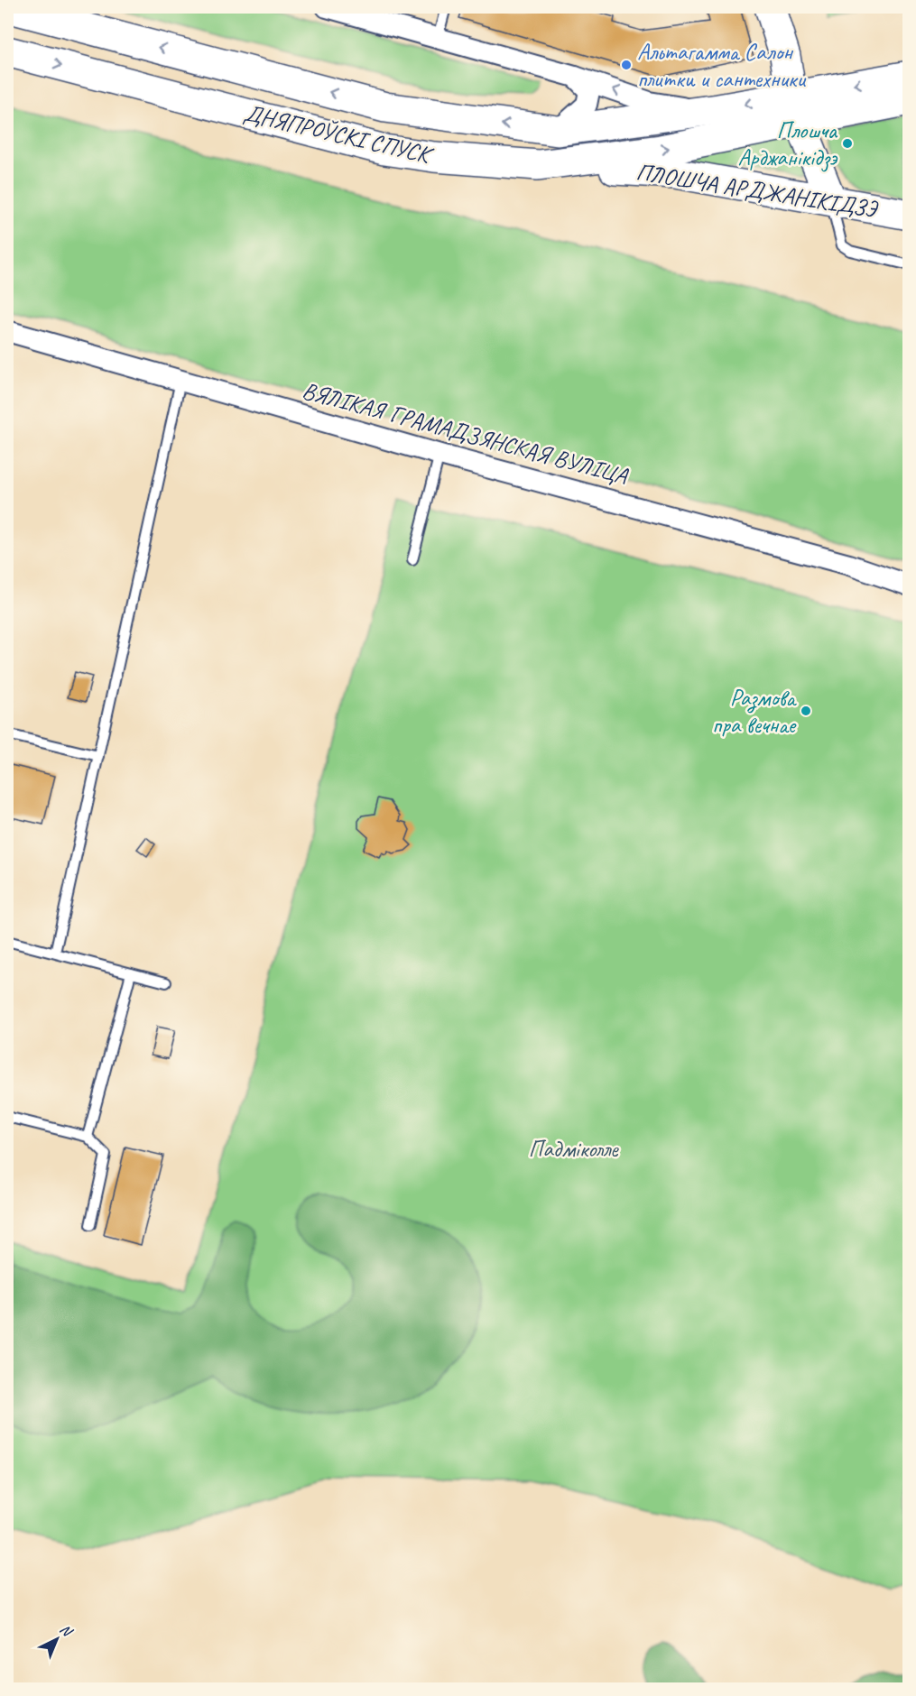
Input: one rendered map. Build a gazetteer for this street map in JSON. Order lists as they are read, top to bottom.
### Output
{
  "streets": {
    "main road": ["ДНЯПРОЎСКІ СПУСК", "ПЛОШЧА АРДЖАНІКІДЗЭ"],
    "street": ["ВЯЛІКАЯ ГРАМАДЗЯНСКАЯ ВУЛІЦА"]
  },
  "crossings": [
    ["ДНЯПРОЎСКІ СПУСК", "ПЛОШЧА АРДЖАНІКІДЗЭ"]
  ],
  "parks": ["Падміколле"],
  "places": ["Альтагамма Салон плитки и сантехники", "Плошча Арджанікідзэ", "Размова пра вечнае"],
  "north": "top right"
}
